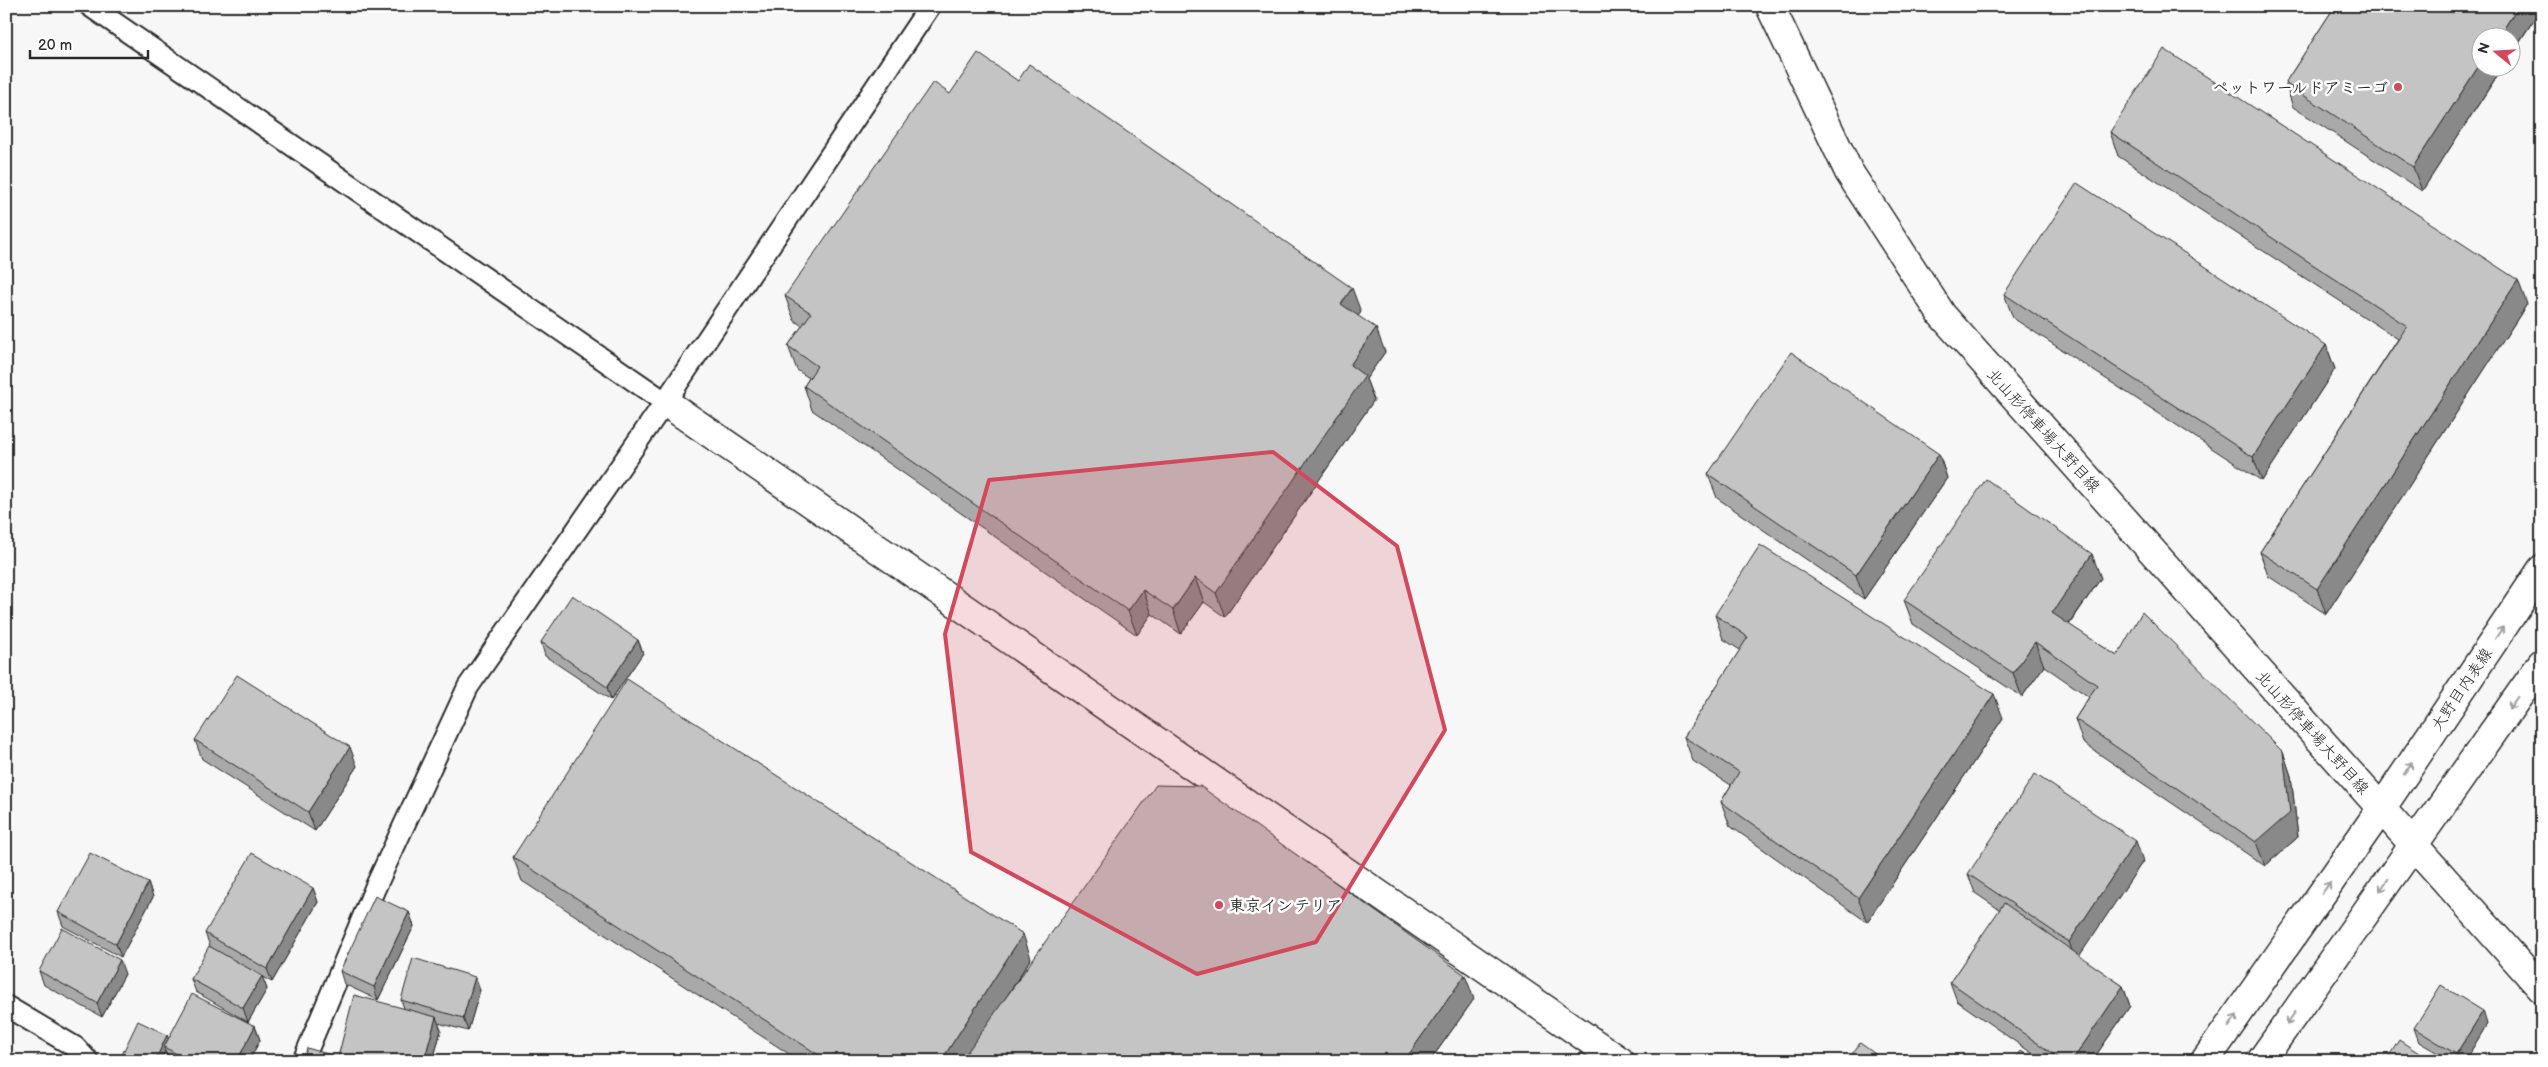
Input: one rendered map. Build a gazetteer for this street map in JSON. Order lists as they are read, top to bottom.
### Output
{
  "streets": {
    "main road": ["北山形停車場大野目線", "大野目内表線"]
  },
  "crossings": [
    ["北山形停車場大野目線", "大野目内表線"]
  ],
  "places": ["ペットワールドアミーゴ", "東京インテリア"],
  "scale_bar": "20 m",
  "north": "left"
}
